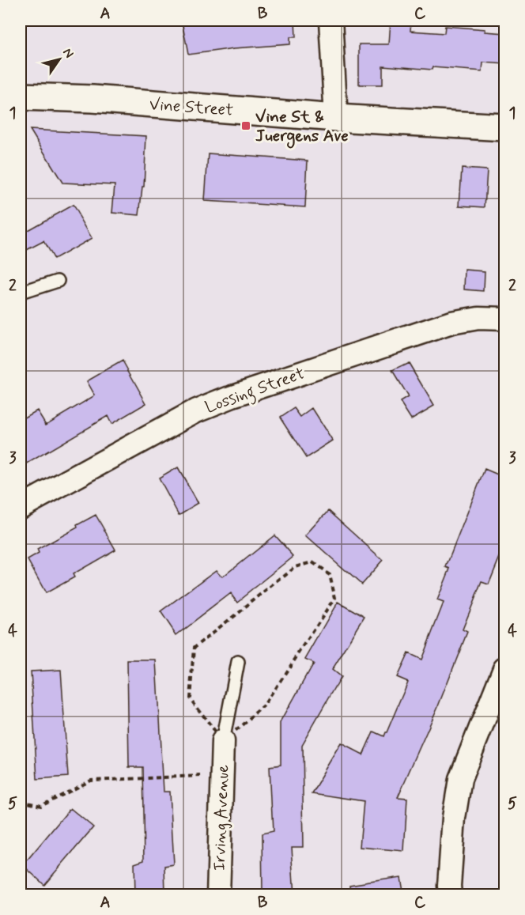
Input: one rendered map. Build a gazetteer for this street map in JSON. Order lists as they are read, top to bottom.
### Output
{
  "streets": {
    "main road": ["Vine Street"],
    "street": ["Lossing Street", "Irving Avenue"]
  },
  "places": {
    "transit": ["Vine St & Juergens Ave"]
  },
  "north": "top right",
  "grid": {
    "columns": ["A", "B", "C"],
    "rows": [
      "1",
      "2",
      "3",
      "4",
      "5"
    ]
  }
}
